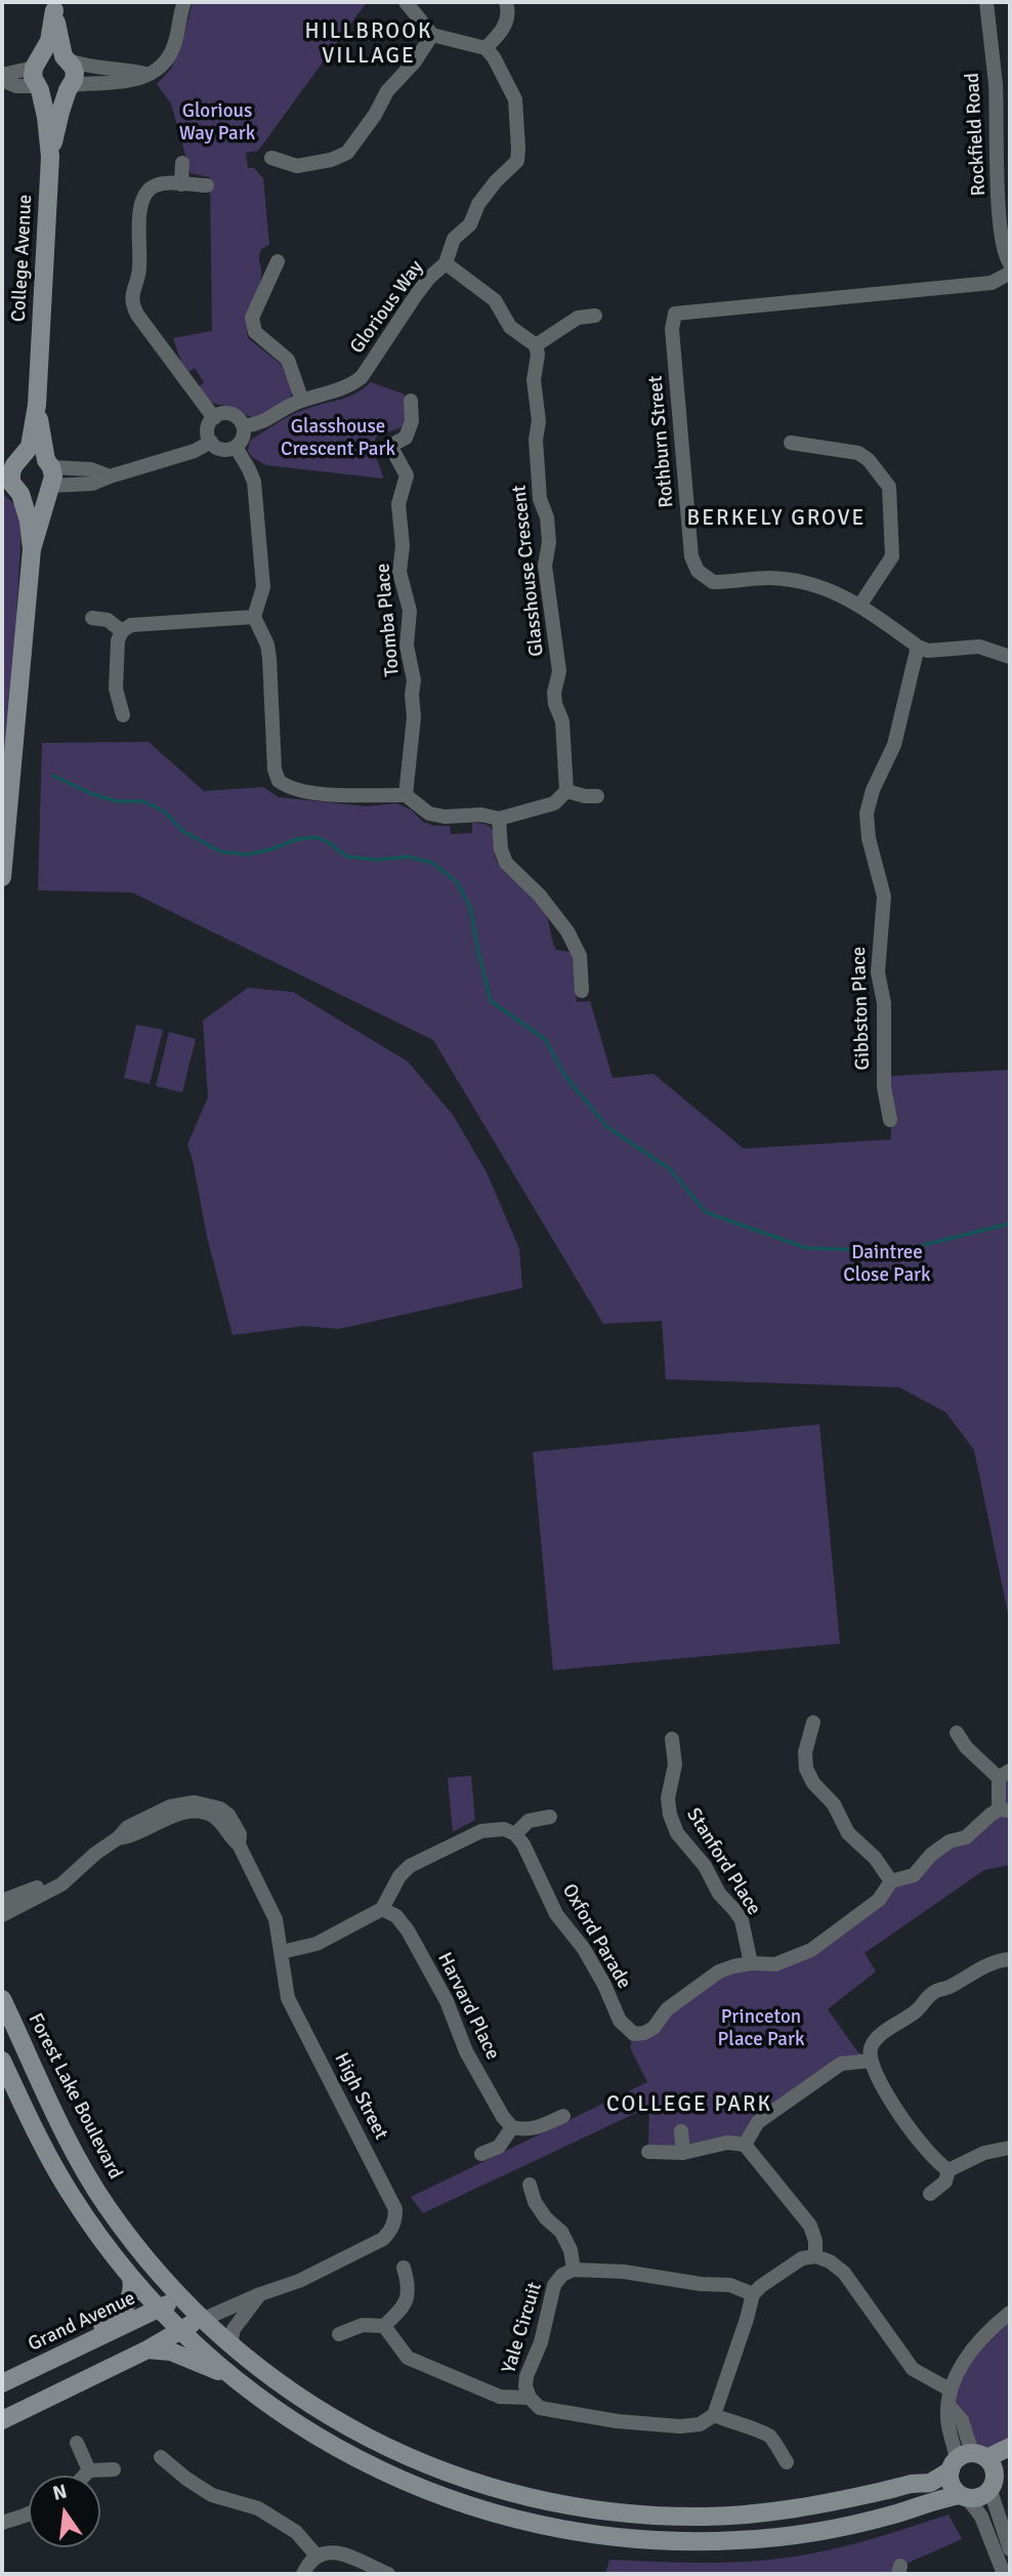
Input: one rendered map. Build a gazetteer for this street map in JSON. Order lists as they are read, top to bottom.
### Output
{
  "streets": {
    "main road": ["College Avenue", "Forest Lake Boulevard", "Grand Avenue"],
    "street": [
      "Rockfield Road",
      "Glorious Way",
      "Rothburn Street",
      "Glasshouse Crescent",
      "Toomba Place",
      "Gibbston Place",
      "Stanford Place",
      "Oxford Parade",
      "Harvard Place",
      "High Street",
      "Yale Circuit"
    ]
  },
  "crossings": [
    ["Rothburn Street", "Gibbston Place"],
    ["Stanford Place", "Oxford Parade"],
    ["Forest Lake Boulevard", "High Street"],
    ["Forest Lake Boulevard", "Grand Avenue"]
  ],
  "districts": ["HILLBROOK VILLAGE", "BERKELY GROVE", "COLLEGE PARK"],
  "parks": [
    "Glorious Way Park",
    "Glasshouse Crescent Park",
    "Daintree Close Park",
    "Princeton Place Park"
  ],
  "north": "top"
}
